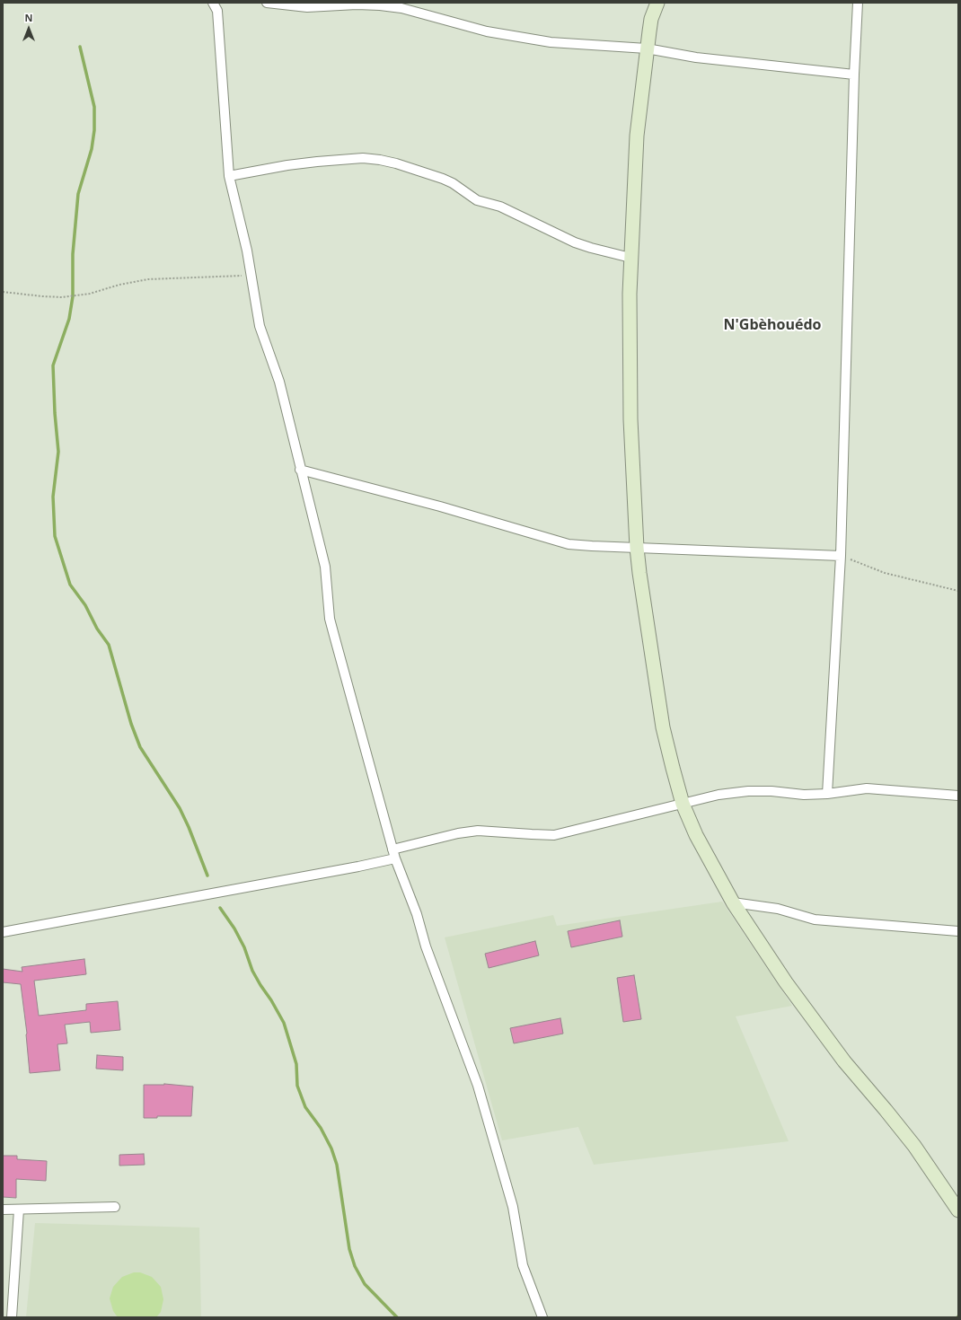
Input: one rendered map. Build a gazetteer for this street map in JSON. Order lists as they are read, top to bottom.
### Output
{
  "districts": ["N'Gbèhouédo"],
  "north": "top"
}
